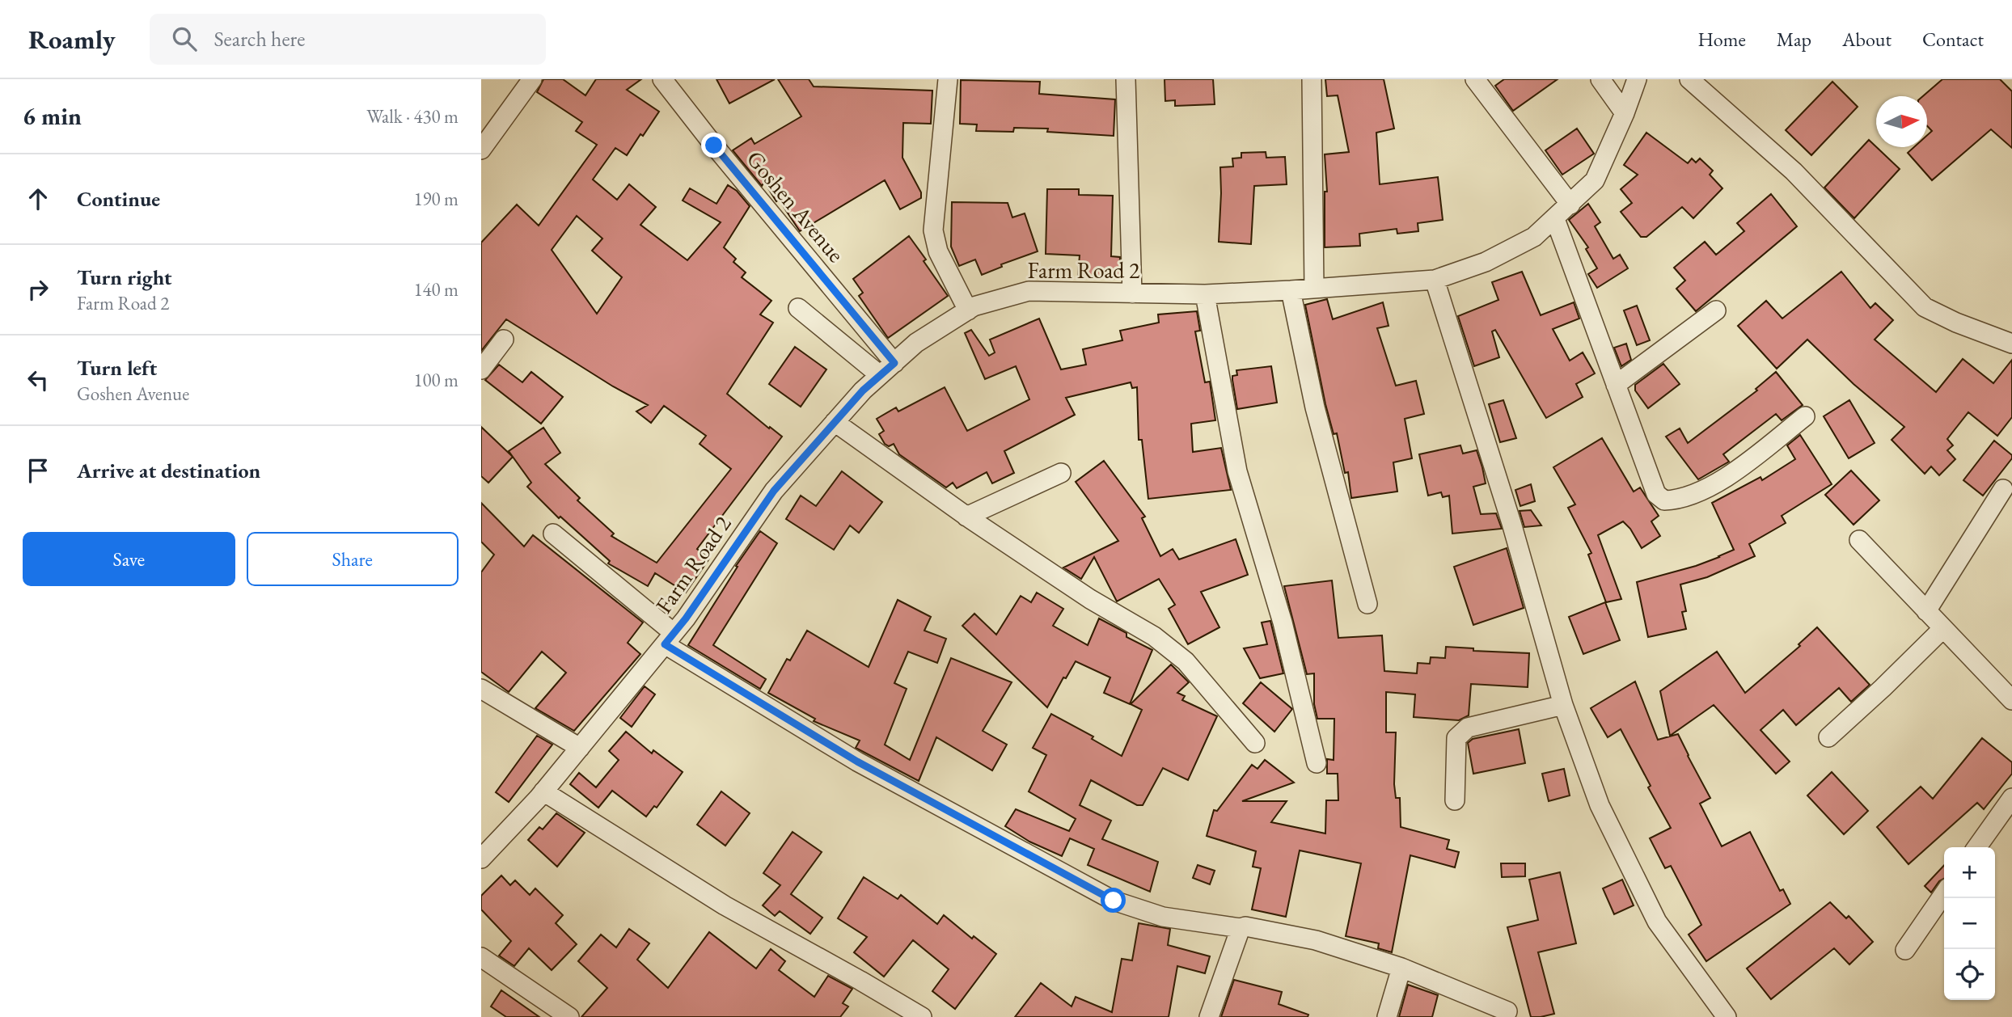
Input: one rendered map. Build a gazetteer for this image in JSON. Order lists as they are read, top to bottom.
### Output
{
  "streets": {
    "street": ["Goshen Avenue", "Farm Road 2"]
  },
  "crossings": [
    ["Goshen Avenue", "Farm Road 2"]
  ],
  "north": "right",
  "page": {
    "header": "Roamly",
    "search": "Search here",
    "nav": [
      "Home",
      "Map",
      "About",
      "Contact"
    ],
    "heading": ["6 min", "Walk · 430 m"],
    "list": [
      ["Continue", "190 m"],
      ["Turn right", "Farm Road 2", "140 m"],
      ["Turn left", "Goshen Avenue", "100 m"],
      "Arrive at destination"
    ],
    "buttons": ["Save", "Share"],
    "map_buttons": ["+", "−"]
  }
}
